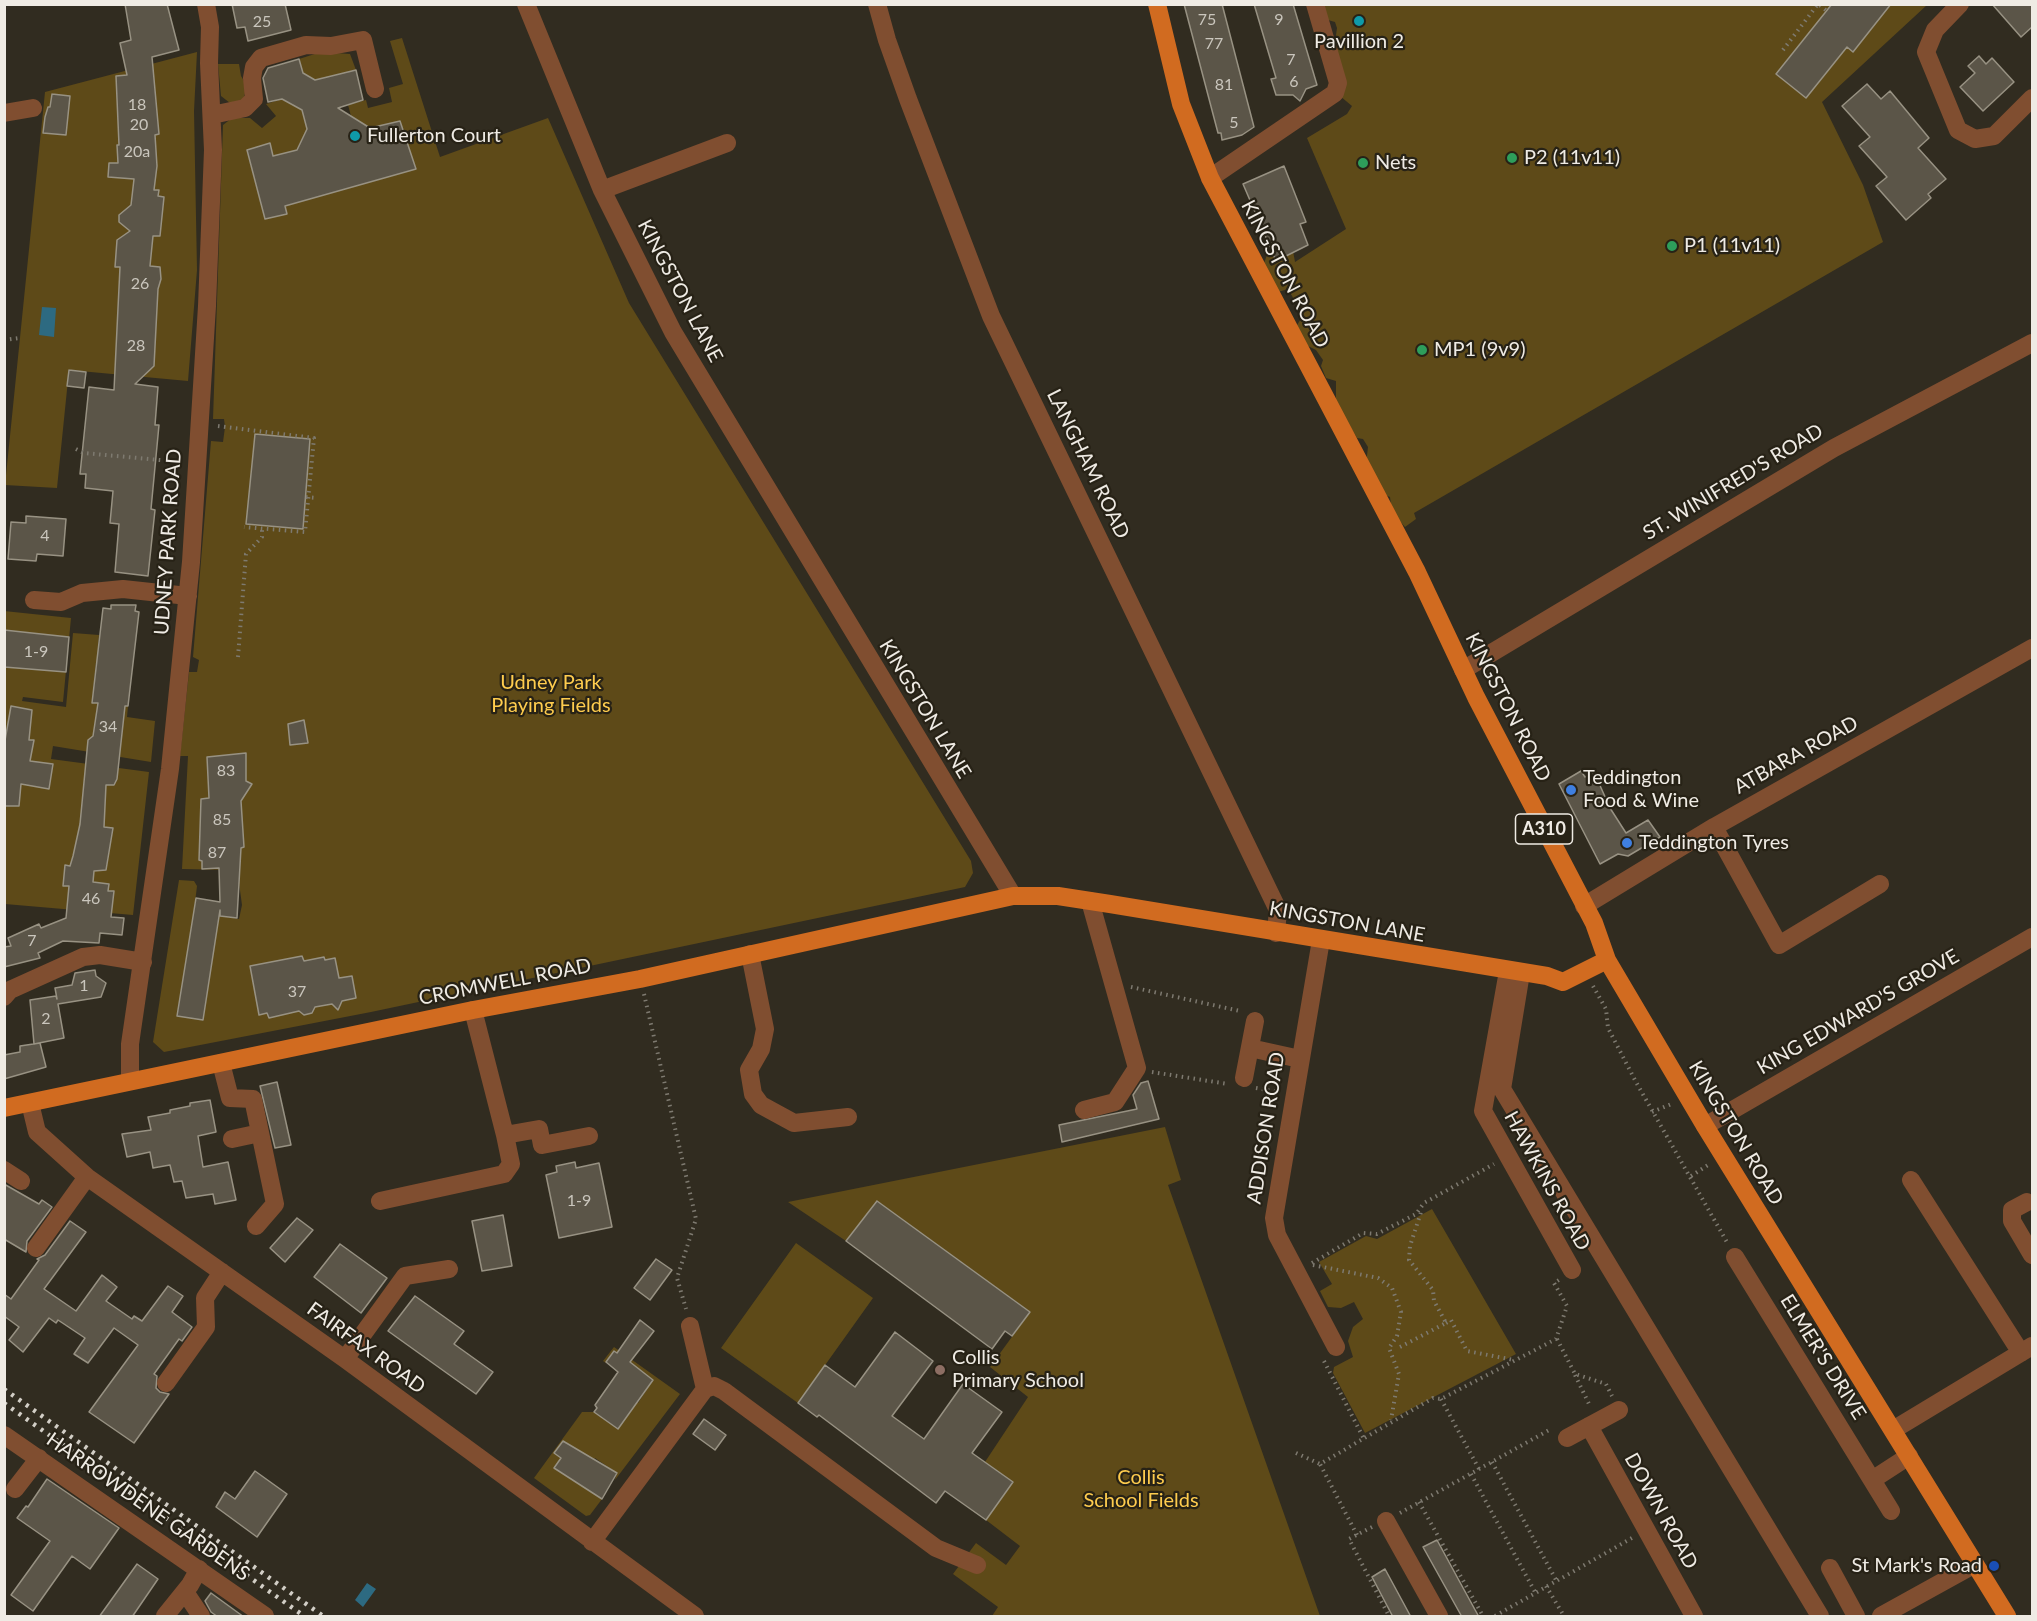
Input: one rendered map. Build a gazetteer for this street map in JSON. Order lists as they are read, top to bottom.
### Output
{
  "streets": {
    "main road": [
      "KINGSTON ROAD",
      "KINGSTON LANE",
      "A310",
      "CROMWELL ROAD"
    ],
    "street": [
      "LANGHAM ROAD",
      "ST. WINIFRED'S ROAD",
      "UDNEY PARK ROAD",
      "ATBARA ROAD",
      "KING EDWARD'S GROVE",
      "ADDISON ROAD",
      "HAWKINS ROAD",
      "FAIRFAX ROAD",
      "ELMER'S DRIVE",
      "HARROWDENE GARDENS",
      "DOWN ROAD"
    ]
  },
  "crossings": [
    ["KINGSTON ROAD", "KINGSTON LANE"],
    ["KINGSTON ROAD", "ST. WINIFRED'S ROAD"],
    ["KINGSTON ROAD", "ATBARA ROAD"],
    ["KINGSTON ROAD", "KING EDWARD'S GROVE"],
    ["KINGSTON LANE", "LANGHAM ROAD"],
    ["KINGSTON LANE", "CROMWELL ROAD"],
    ["KINGSTON LANE", "ADDISON ROAD"],
    ["KINGSTON LANE", "HAWKINS ROAD"],
    ["UDNEY PARK ROAD", "CROMWELL ROAD"],
    ["CROMWELL ROAD", "FAIRFAX ROAD"]
  ],
  "parks": ["Udney Park Playing Fields", "Collis School Fields"],
  "places": [
    "Pavillion 2",
    "Fullerton Court",
    "P2 (11v11)",
    "Nets",
    "P1 (11v11)",
    "MP1 (9v9)",
    "Teddington Food & Wine",
    "Teddington Tyres",
    "Collis Primary School",
    "St Mark's Road"
  ],
  "house_numbers": [
    "75",
    "9",
    "25",
    "77",
    "7",
    "6",
    "81",
    "18",
    "5",
    "20",
    "20a",
    "26",
    "28",
    "4",
    "1-9",
    "34",
    "83",
    "85",
    "87",
    "46",
    "7",
    "1",
    "37",
    "2",
    "1-9"
  ]
}
